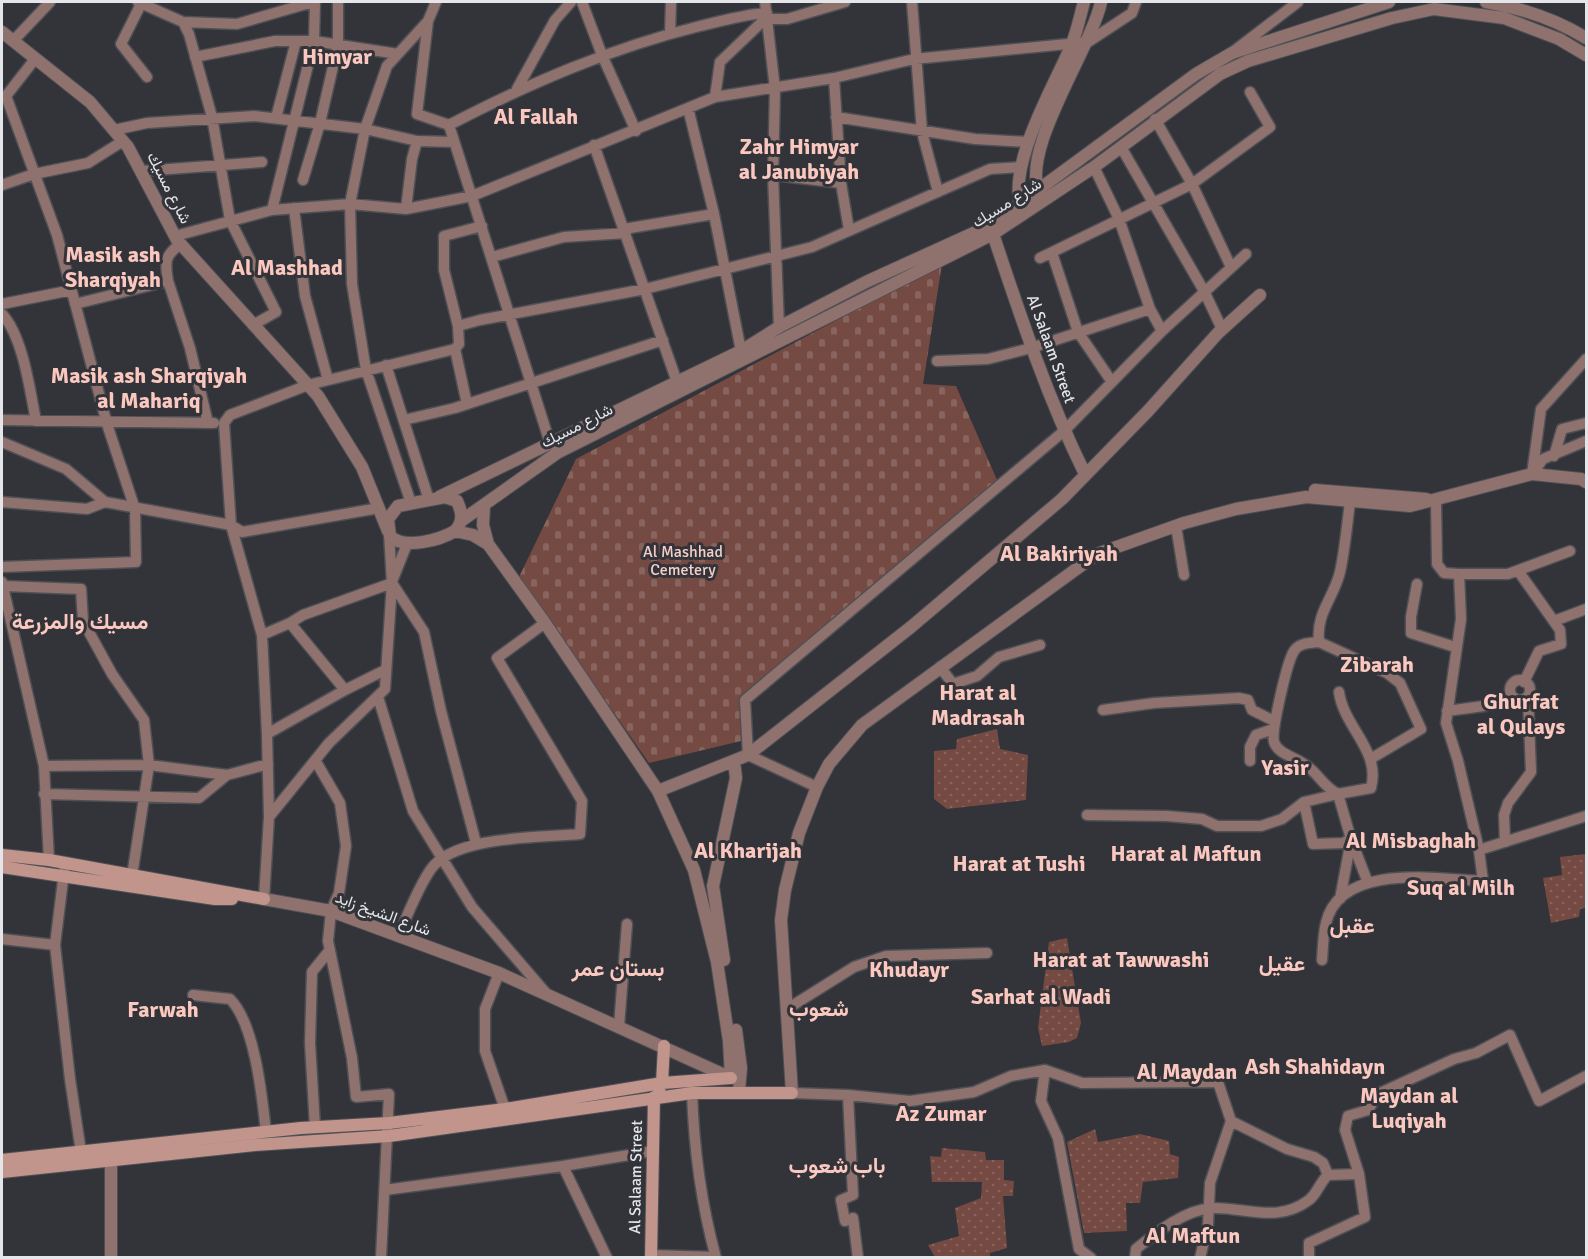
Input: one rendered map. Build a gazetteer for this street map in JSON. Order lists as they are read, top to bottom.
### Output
{
  "streets": {
    "main road": ["Al Salaam Street", "شارع الشيخ زايد"],
    "street": ["شارع مسيك"]
  },
  "crossings": [
    ["شارع مسيك", "Al Salaam Street"]
  ],
  "districts": [
    "Himyar",
    "Al Fallah",
    "Zahr Himyar al Janubiyah",
    "Masik ash Sharqiyah",
    "Al Mashhad",
    "Masik ash Sharqiyah al Mahariq",
    "Al Bakiriyah",
    "مسيك والمزرعة",
    "Zibarah",
    "Harat al Madrasah",
    "Ghurfat al Qulays",
    "Yasir",
    "Al Misbaghah",
    "Al Kharijah",
    "Harat al Maftun",
    "Harat at Tushi",
    "Suq al Milh",
    "عقبل",
    "Harat at Tawwashi",
    "عقيل",
    "بستان عمر",
    "Khudayr",
    "Sarhat al Wadi",
    "شعوب",
    "Farwah",
    "Ash Shahidayn",
    "Al Maydan",
    "Maydan al Luqiyah",
    "Az Zumar",
    "باب شعوب",
    "Al Maftun"
  ],
  "parks": ["Al Mashhad Cemetery"]
}
